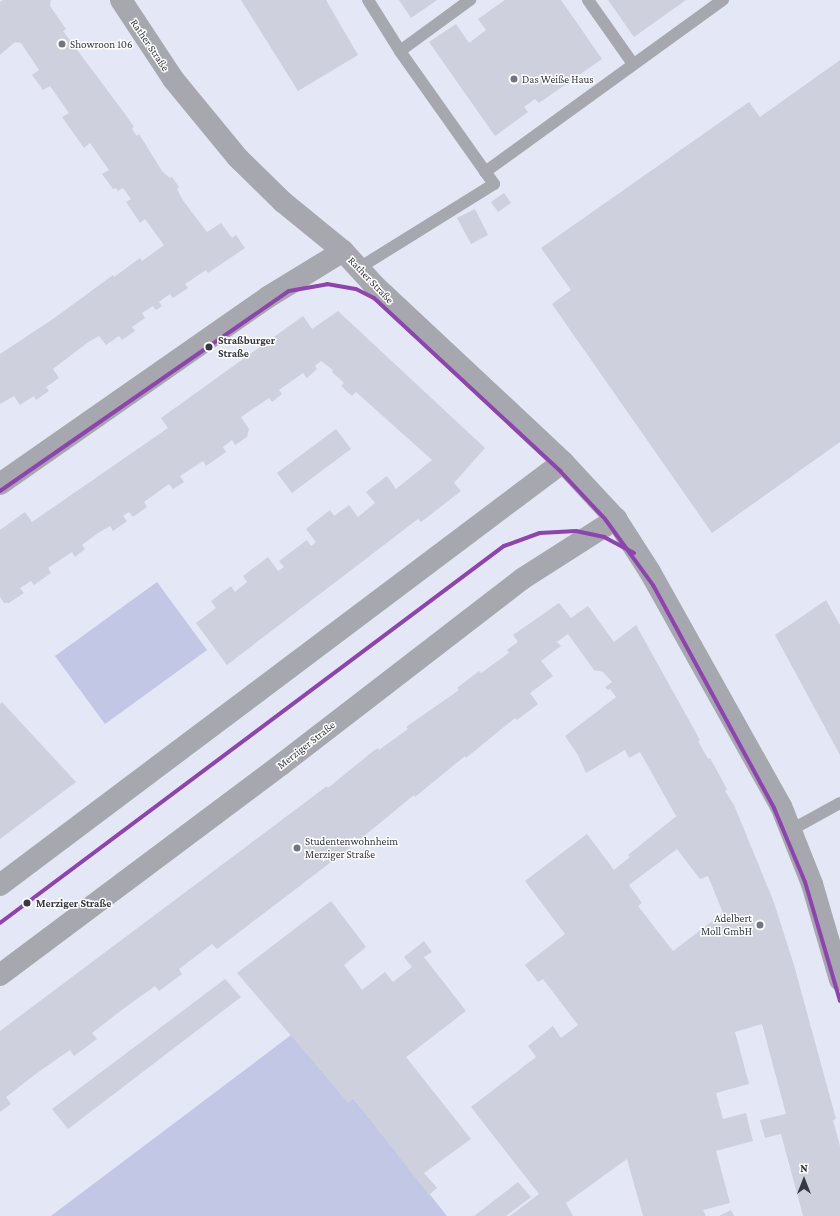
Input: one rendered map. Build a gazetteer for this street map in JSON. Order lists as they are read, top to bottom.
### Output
{
  "streets": {
    "street": ["Rather Straße", "Merziger Straße"]
  },
  "crossings": [
    ["Rather Straße", "Merziger Straße"]
  ],
  "places": [
    "Showroon 106",
    "Das Weiße Haus",
    "Straßburger Straße",
    "Studentenwohnheim Merziger Straße",
    "Merziger Straße",
    "Adelbert Moll GmbH"
  ],
  "north": "top"
}
